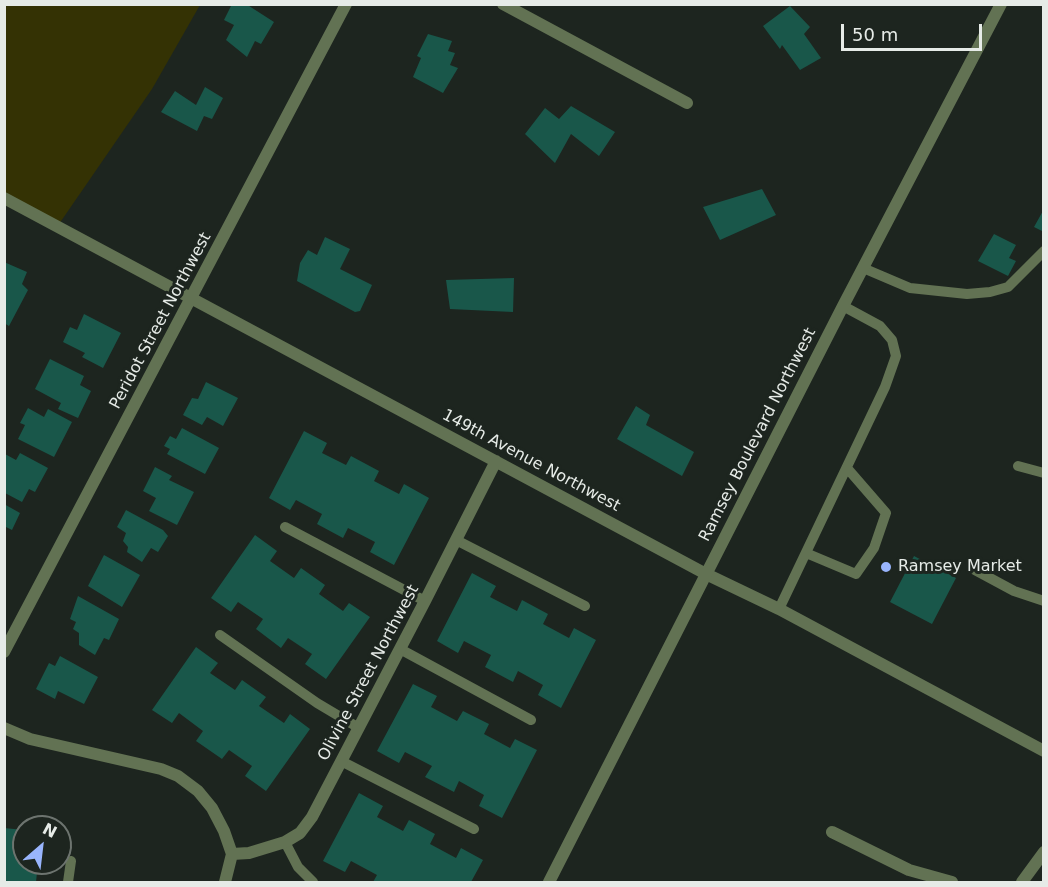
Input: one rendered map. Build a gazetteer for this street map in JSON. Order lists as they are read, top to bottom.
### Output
{
  "streets": {
    "street": [
      "Peridot Street Northwest",
      "Ramsey Boulevard Northwest",
      "149th Avenue Northwest",
      "Olivine Street Northwest"
    ]
  },
  "crossings": [
    ["Peridot Street Northwest", "149th Avenue Northwest"],
    ["Ramsey Boulevard Northwest", "149th Avenue Northwest"],
    ["149th Avenue Northwest", "Olivine Street Northwest"]
  ],
  "places": ["Ramsey Market"],
  "scale_bar": "50 m",
  "north": "top right"
}
